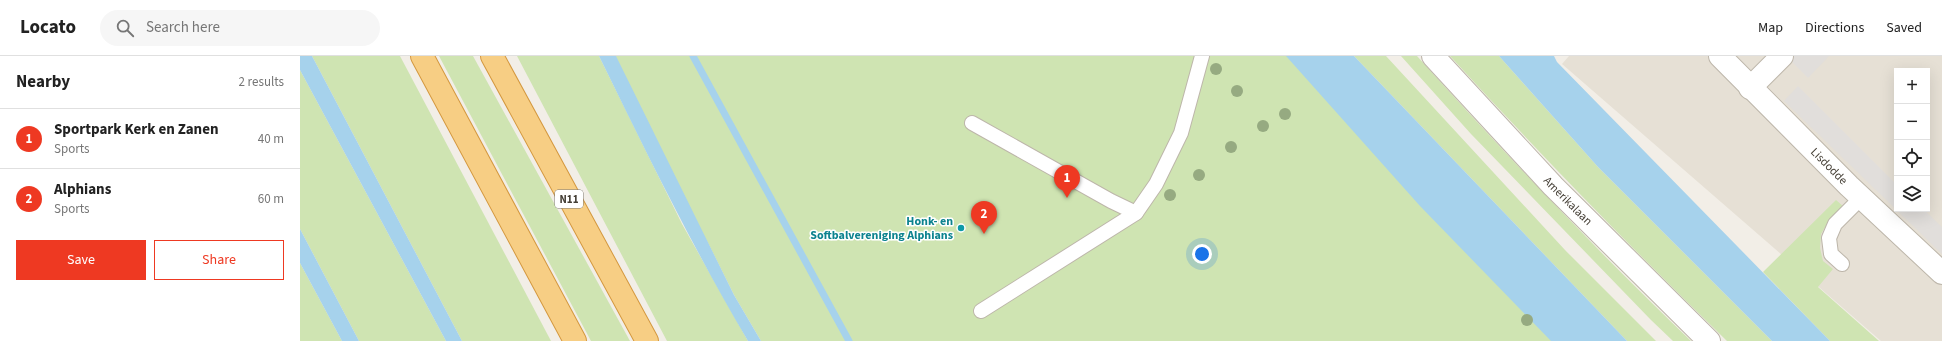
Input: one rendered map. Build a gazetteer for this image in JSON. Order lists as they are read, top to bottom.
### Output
{
  "streets": {
    "highway": ["N11"],
    "street": ["Lisdodde", "Amerikalaan"]
  },
  "places": ["Honk- en Softbalvereniging Alphians"],
  "page": {
    "header": "Locato",
    "search": "Search here",
    "nav": ["Map", "Directions", "Saved"],
    "heading": ["Nearby", "2 results"],
    "map_buttons": ["+", "−"],
    "list": [
      {
        "mark": "1",
        "name": "Sportpark Kerk en Zanen",
        "note": "Sports",
        "value": "40 m"
      },
      {
        "mark": "2",
        "name": "Alphians",
        "note": "Sports",
        "value": "60 m"
      }
    ],
    "pins": ["1", "2"],
    "buttons": ["Save", "Share"]
  }
}
